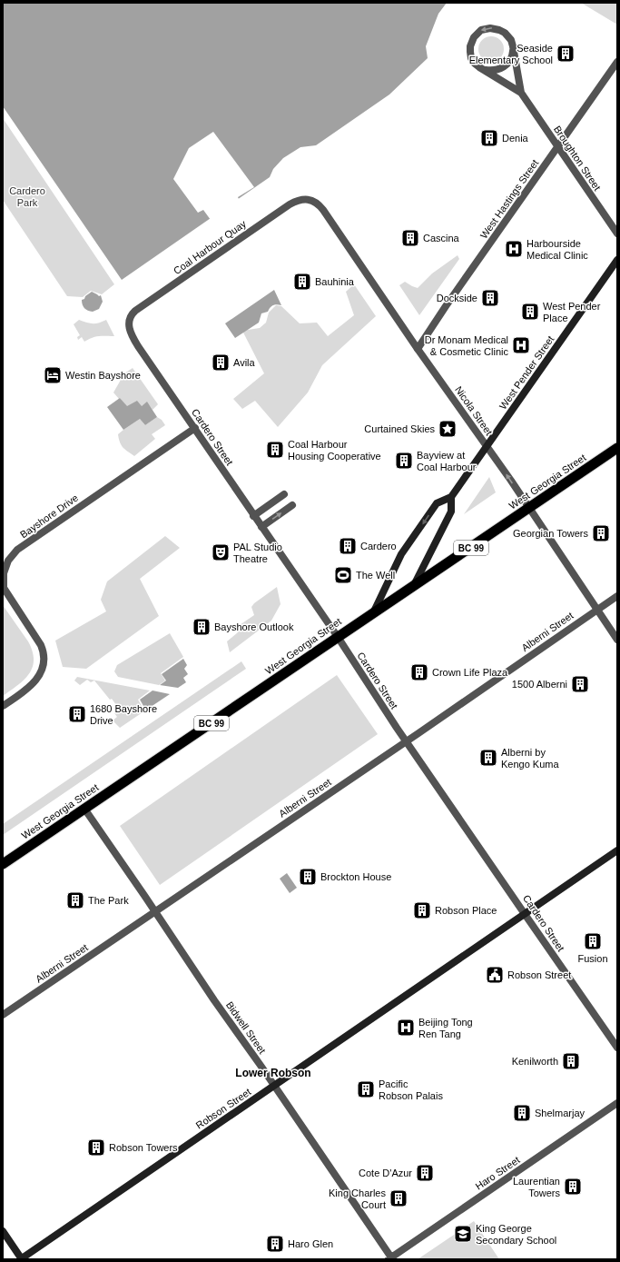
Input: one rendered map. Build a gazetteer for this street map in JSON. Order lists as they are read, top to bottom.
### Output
{
  "streets": {
    "highway": ["West Georgia Street", "BC 99"],
    "main road": ["West Pender Street", "Robson Street"],
    "street": [
      "Broughton Street",
      "West Hastings Street",
      "Coal Harbour Quay",
      "Nicola Street",
      "Cardero Street",
      "Bayshore Drive",
      "Alberni Street",
      "Bidwell Street",
      "Haro Street"
    ]
  },
  "crossings": [
    ["Broughton Street", "West Hastings Street"],
    ["West Hastings Street", "Nicola Street"],
    ["Coal Harbour Quay", "Nicola Street"],
    ["Coal Harbour Quay", "Cardero Street"],
    ["West Pender Street", "Nicola Street"],
    ["West Pender Street", "West Georgia Street"],
    ["Nicola Street", "West Georgia Street"],
    ["Nicola Street", "Alberni Street"],
    ["Cardero Street", "West Georgia Street"],
    ["Cardero Street", "Bayshore Drive"],
    ["Cardero Street", "Alberni Street"],
    ["Cardero Street", "Robson Street"],
    ["West Georgia Street", "Bidwell Street"],
    ["Alberni Street", "Bidwell Street"],
    ["Bidwell Street", "Robson Street"],
    ["Bidwell Street", "Haro Street"]
  ],
  "districts": ["Lower Robson"],
  "parks": ["Cardero Park"],
  "places": {
    "building": [
      "Seaside Elementary School",
      "Denia",
      "Cascina",
      "Bauhinia",
      "Dockside",
      "West Pender Place",
      "Avila",
      "Coal Harbour Housing Cooperative",
      "Bayview at Coal Harbour",
      "Georgian Towers",
      "Cardero",
      "Bayshore Outlook",
      "Crown Life Plaza",
      "1500 Alberni",
      "1680 Bayshore Drive",
      "Alberni by Kengo Kuma",
      "Brockton House",
      "The Park",
      "Robson Place",
      "Fusion",
      "Kenilworth",
      "Pacific Robson Palais",
      "Shelmarjay",
      "Robson Towers",
      "Cote D'Azur",
      "Laurentian Towers",
      "King Charles Court",
      "Haro Glen"
    ],
    "hospital": ["Harbourside Medical Clinic", "Dr Monam Medical & Cosmetic Clinic", "Beijing Tong Ren Tang"],
    "hotel": ["Westin Bayshore"],
    "place": ["Curtained Skies"],
    "theatre": ["PAL Studio Theatre"],
    "sports": ["The Well"],
    "public building": ["Robson Street"],
    "school or university": ["King George Secondary School"]
  }
}
